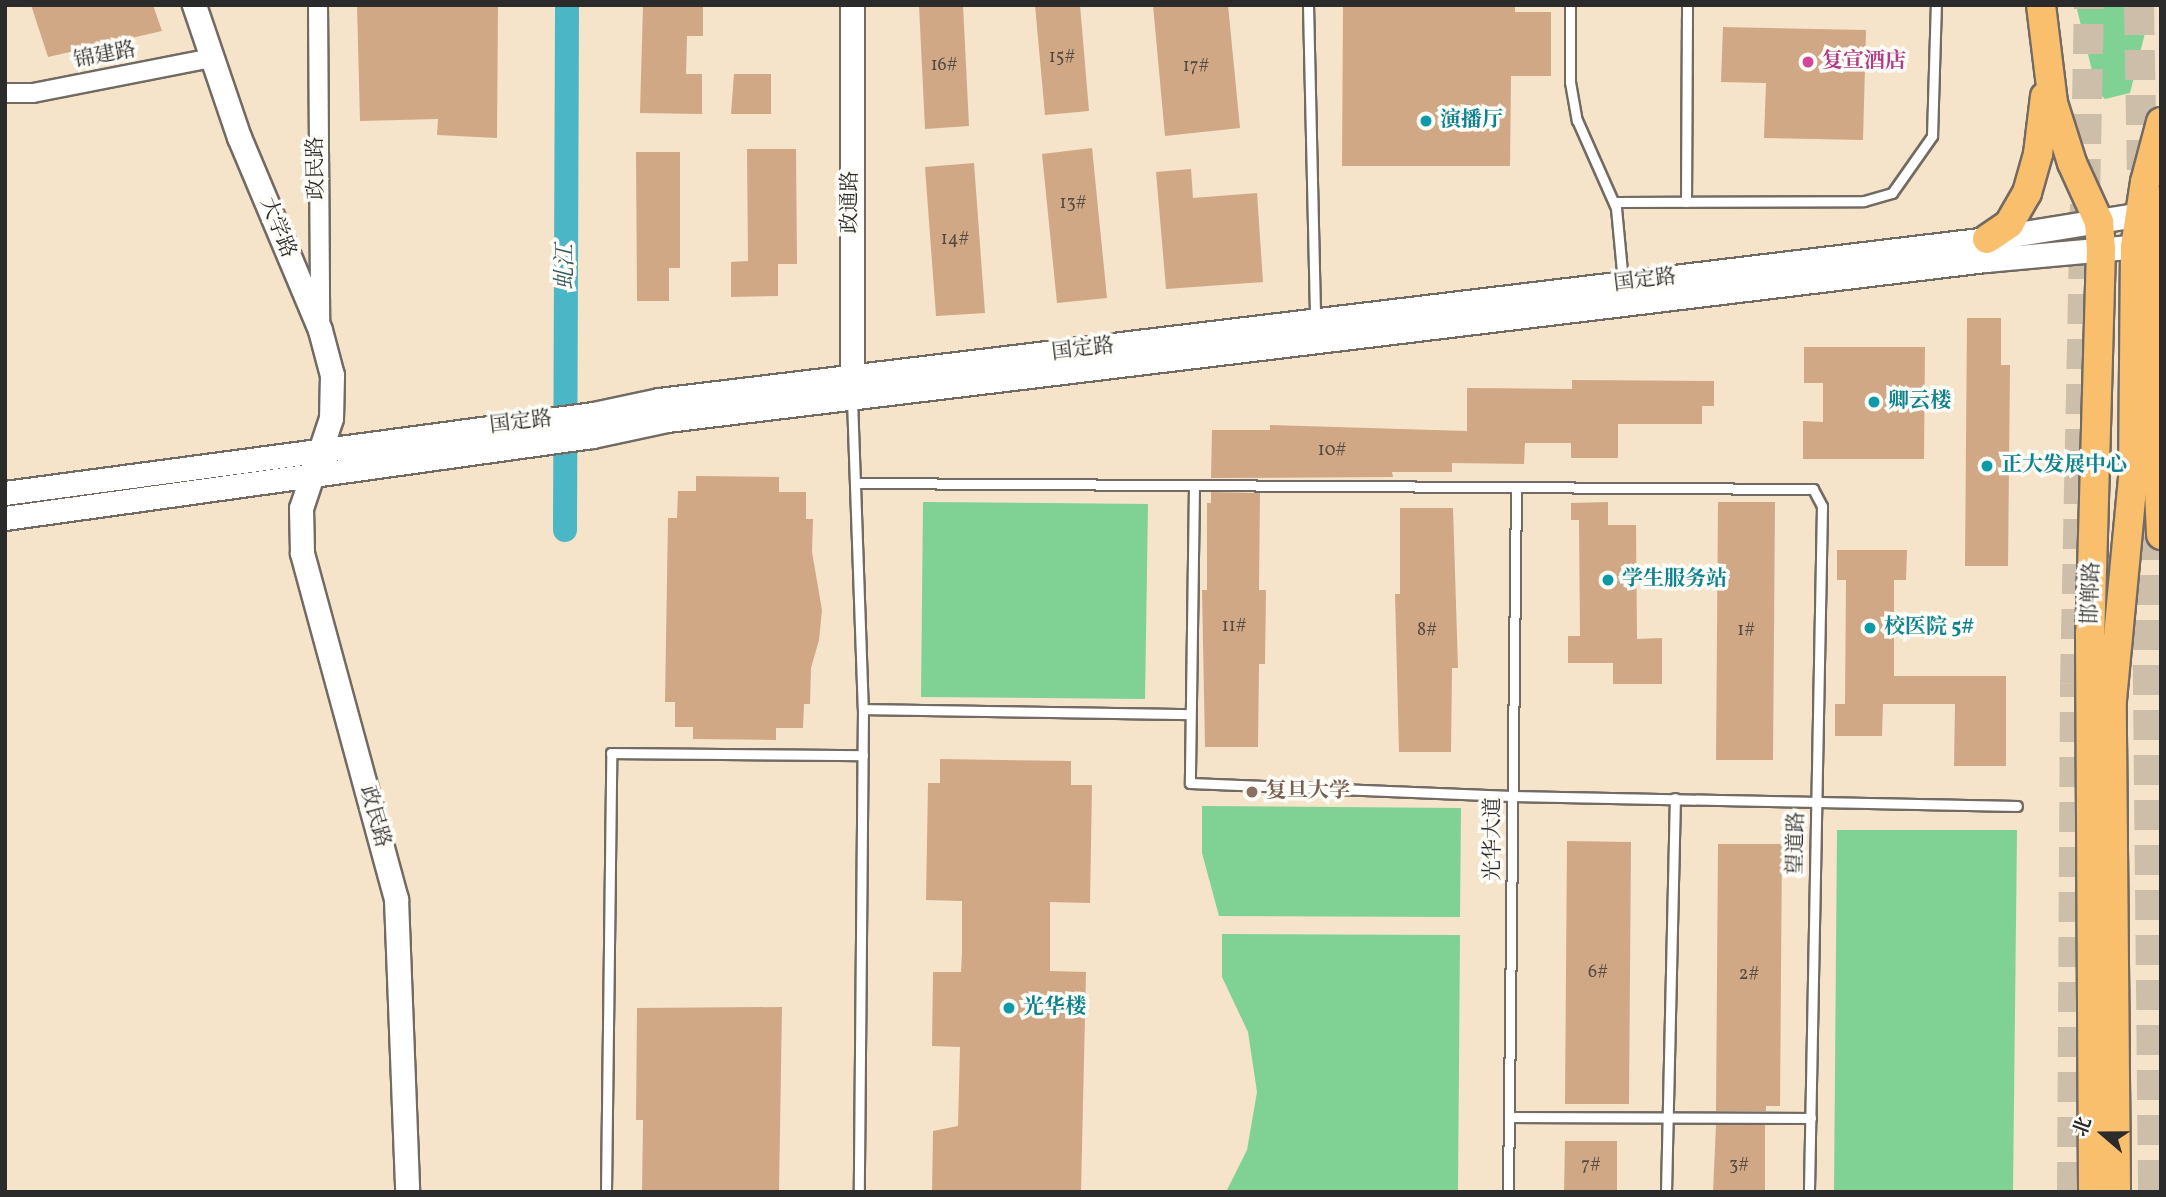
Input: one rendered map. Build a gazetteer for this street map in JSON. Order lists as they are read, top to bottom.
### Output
{
  "streets": {
    "main road": ["邯郸路"],
    "street": [
      "锦建路",
      "政民路",
      "政通路",
      "大学路",
      "国定路"
    ],
    "lane": ["光华大道", "望道路"]
  },
  "crossings": [
    ["锦建路", "大学路"],
    ["政民路", "大学路"],
    ["政民路", "国定路"],
    ["政通路", "国定路"],
    ["大学路", "国定路"],
    ["国定路", "邯郸路"],
    ["光华大道", "望道路"]
  ],
  "water": ["虬江"],
  "places": [
    "复宣酒店",
    "演播厅",
    "卿云楼",
    "正大发展中心",
    "学生服务站",
    "校医院 5#",
    "复旦大学",
    "光华楼"
  ],
  "house_numbers": [
    "15#",
    "16#",
    "17#",
    "13#",
    "14#",
    "10#",
    "11#",
    "8#",
    "1#",
    "6#",
    "2#",
    "7#",
    "3#"
  ],
  "north": "left"
}
